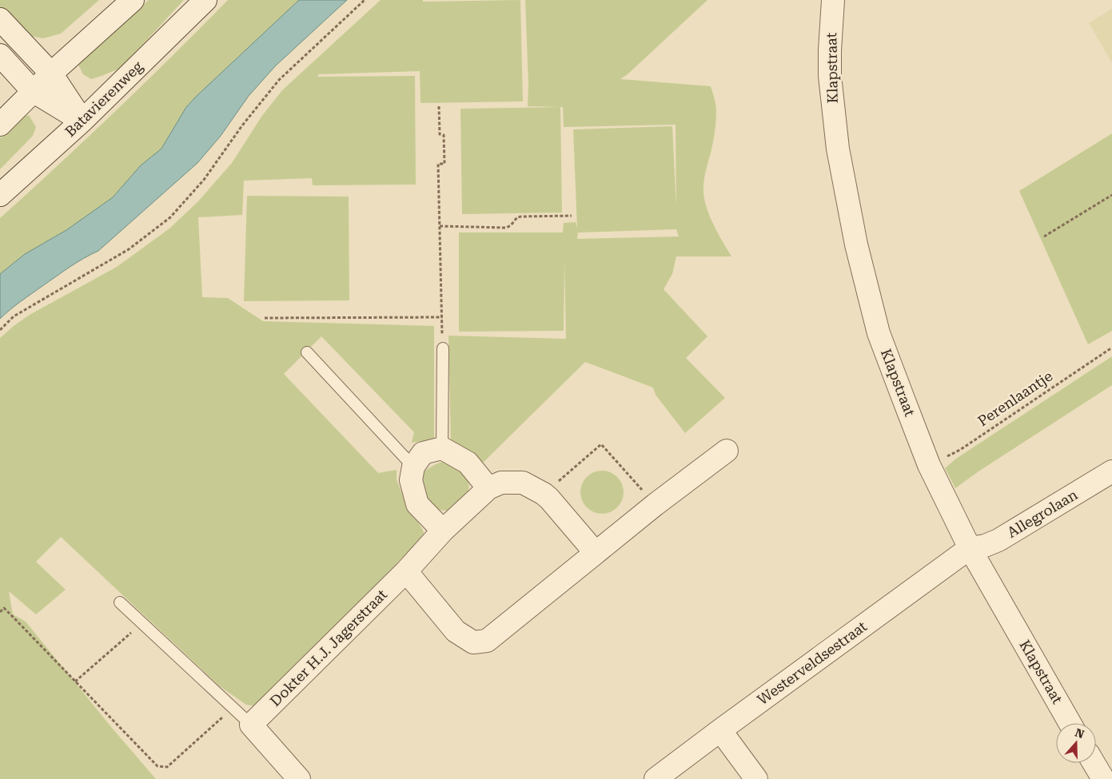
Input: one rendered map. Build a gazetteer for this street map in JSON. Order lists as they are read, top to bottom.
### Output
{
  "streets": {
    "street": [
      "Klapstraat",
      "Batavierenweg",
      "Allegrolaan",
      "Dokter H.J. Jagerstraat",
      "Westerveldsestraat"
    ],
    "path": ["Perenlaantje"]
  },
  "crossings": [
    ["Klapstraat", "Perenlaantje"],
    ["Klapstraat", "Allegrolaan"],
    ["Klapstraat", "Westerveldsestraat"],
    ["Allegrolaan", "Westerveldsestraat"]
  ],
  "north": "top"
}
